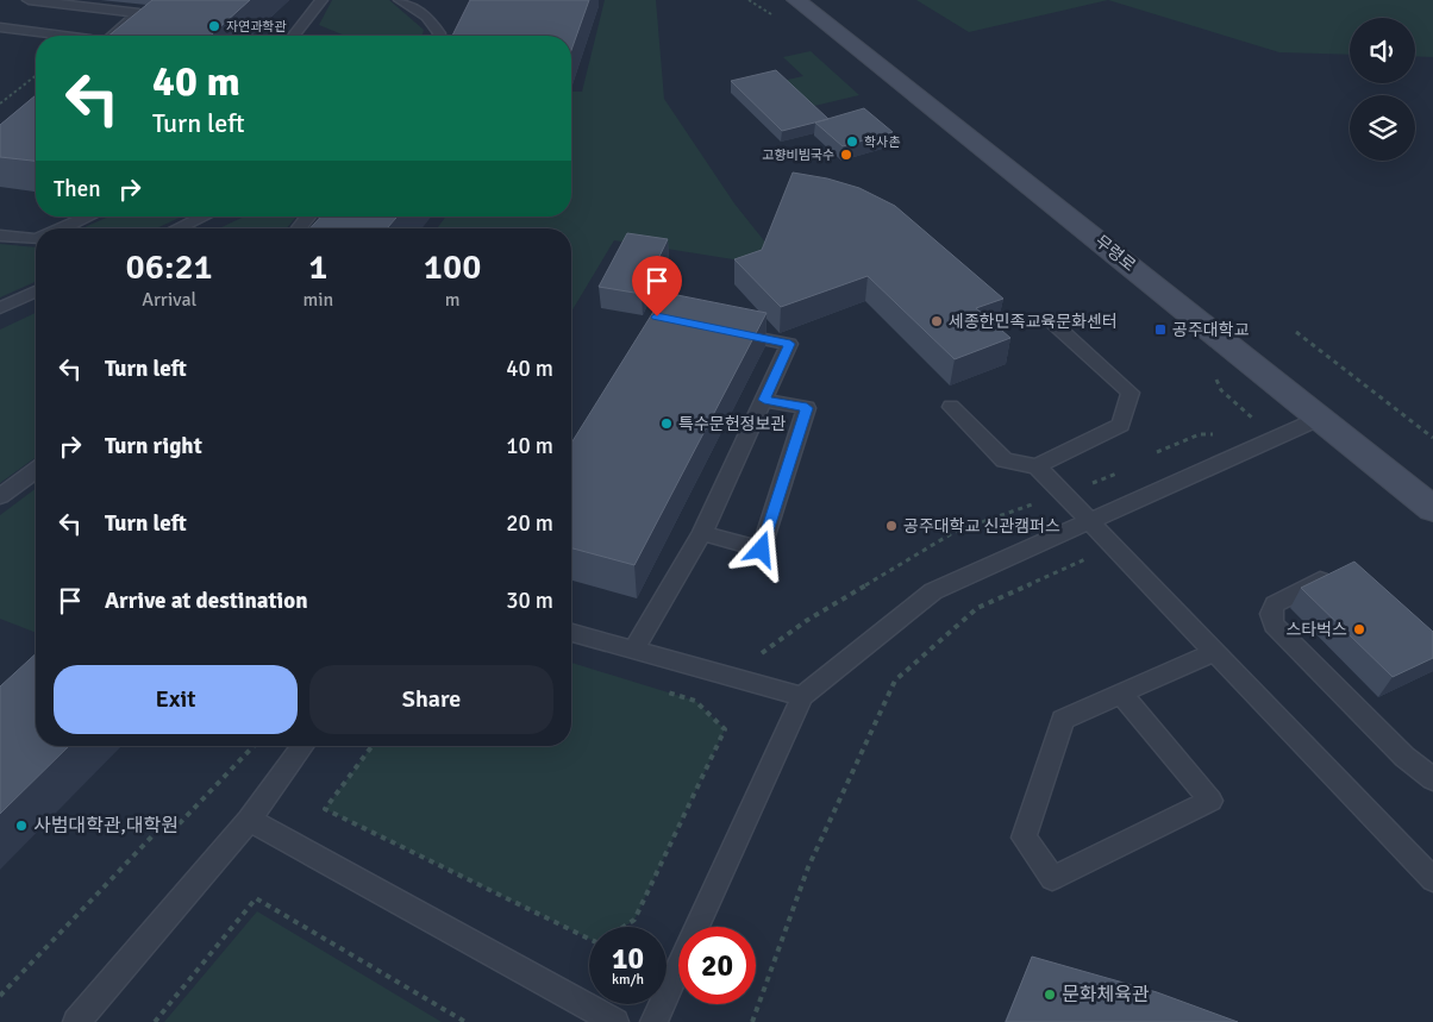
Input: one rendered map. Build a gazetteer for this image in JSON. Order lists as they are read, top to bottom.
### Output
{
  "streets": {
    "main road": ["무령로"]
  },
  "places": {
    "other": [
      "자연과학관",
      "학사촌",
      "고향비빔국수",
      "세종한민족교육문화센터",
      "특수문헌정보관",
      "공주대학교 신관캠퍼스",
      "스타벅스",
      "사범대학관,대학원",
      "문화체육관"
    ],
    "transit": ["공주대학교"]
  },
  "page": {
    "turn": ["40 m", "Turn left"],
    "then": "Then",
    "eta": [
      "06:21",
      "Arrival",
      "1",
      "min",
      "100",
      "m"
    ],
    "list": [
      {
        "name": "Turn left",
        "value": "40 m"
      },
      {
        "name": "Turn right",
        "value": "10 m"
      },
      {
        "name": "Turn left",
        "value": "20 m"
      },
      {
        "name": "Arrive at destination",
        "value": "30 m"
      }
    ],
    "buttons": ["Exit", "Share"],
    "speed": "10 km/h",
    "limit": "20"
  }
}
